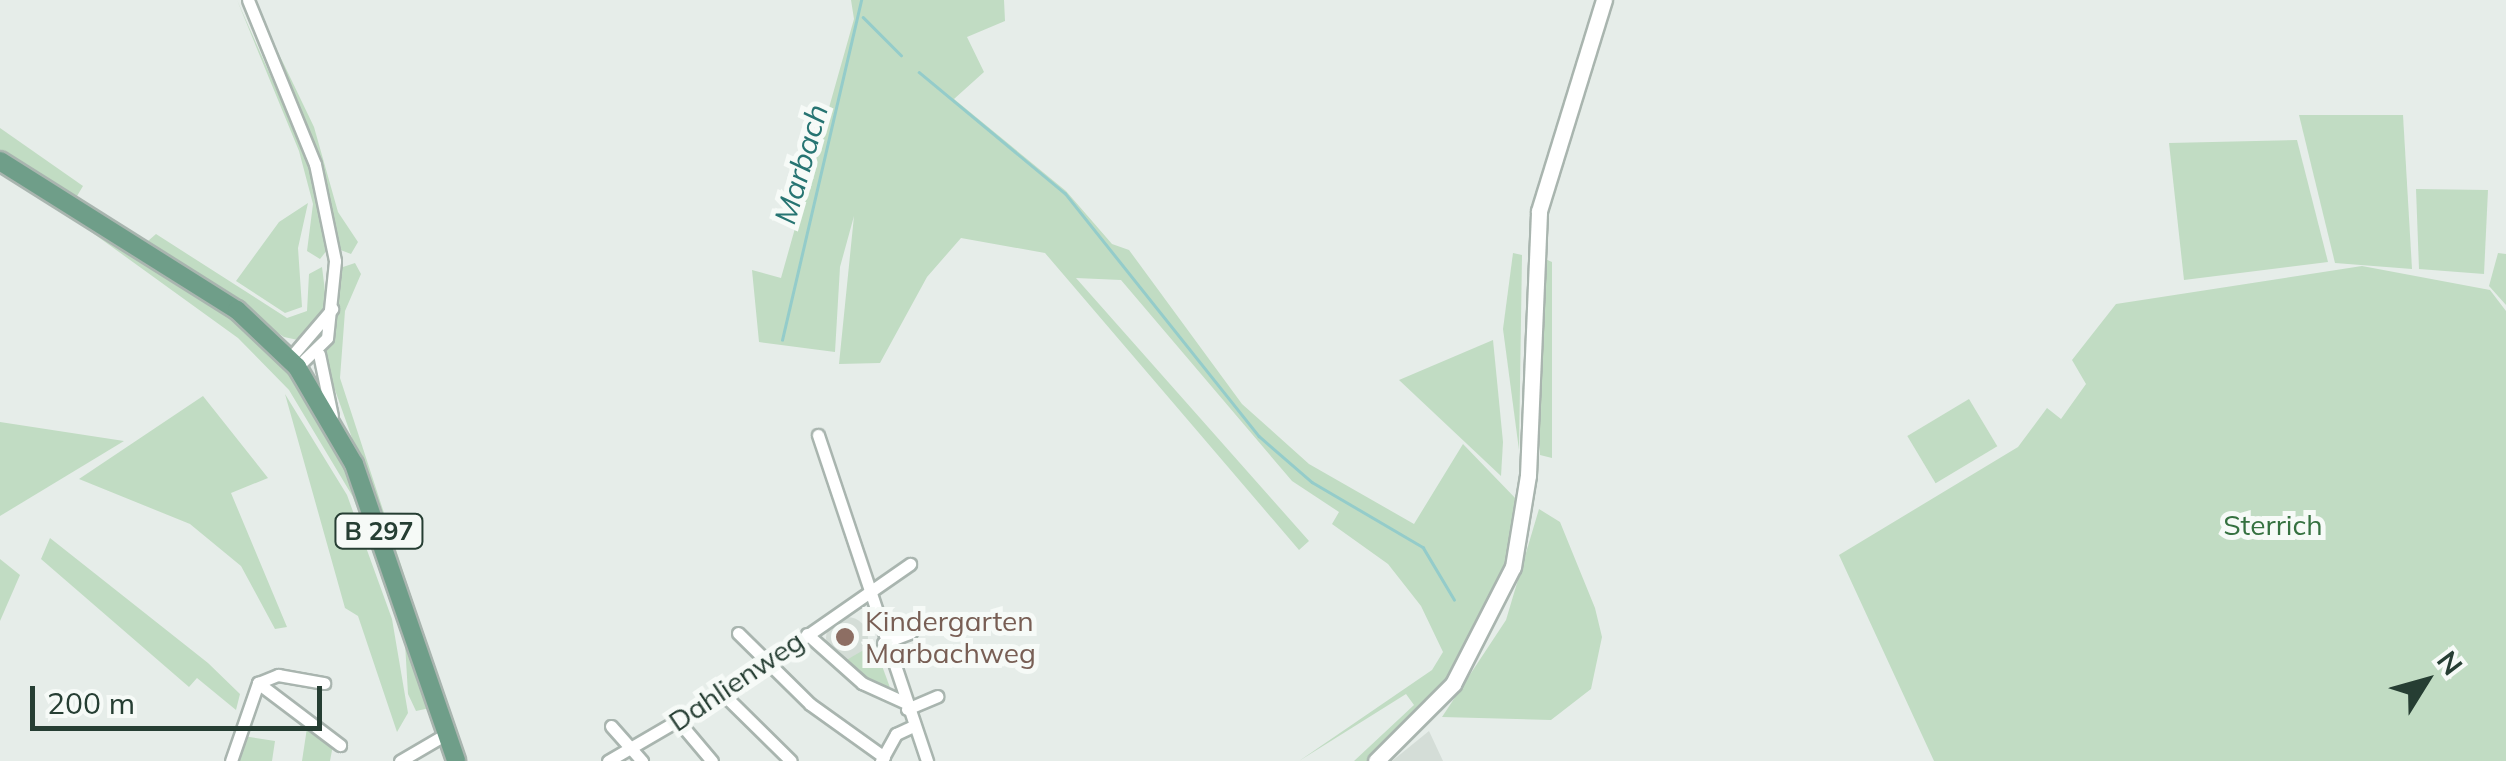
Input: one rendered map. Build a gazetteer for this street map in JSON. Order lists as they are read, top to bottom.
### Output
{
  "streets": {
    "main road": ["B 297"],
    "street": ["Dahlienweg"]
  },
  "water": ["Marbach"],
  "parks": ["Sterrich"],
  "places": ["Kindergarten Marbachweg"],
  "scale_bar": "200 m",
  "north": "top right"
}
